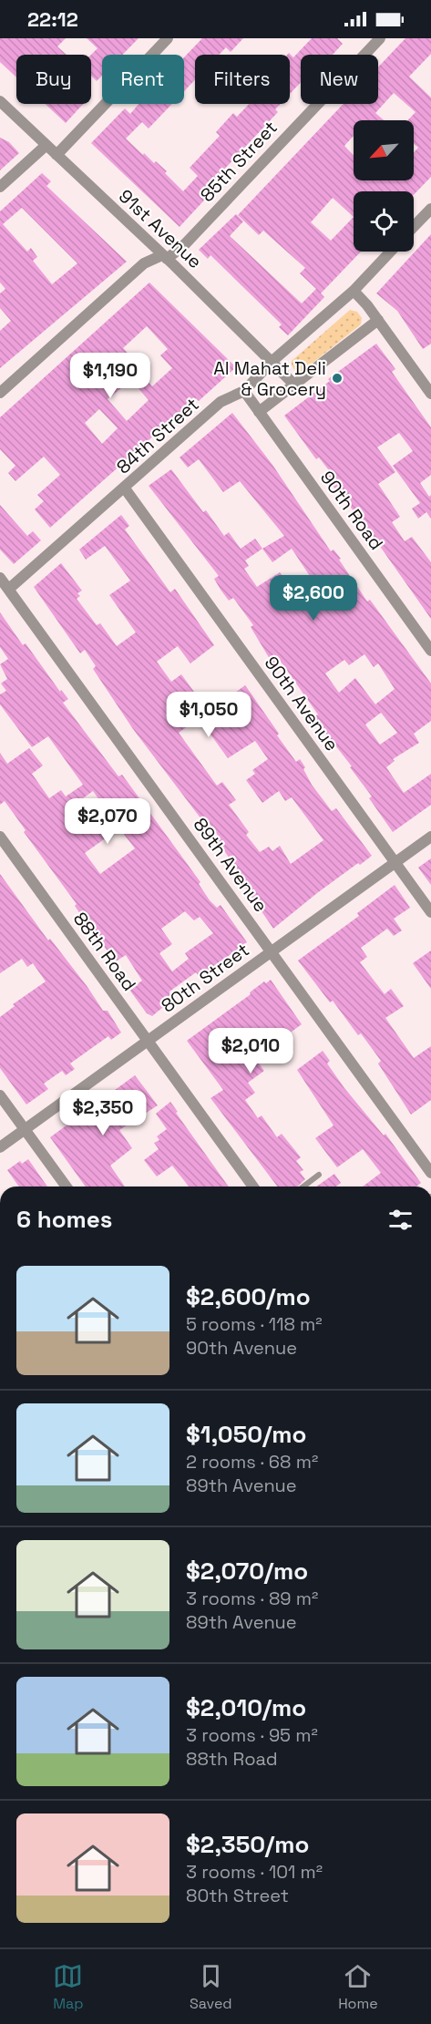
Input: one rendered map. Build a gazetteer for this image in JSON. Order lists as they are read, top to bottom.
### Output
{
  "streets": {
    "street": [
      "85th Street",
      "91st Avenue",
      "84th Street",
      "90th Road",
      "90th Avenue",
      "89th Avenue",
      "88th Road",
      "80th Street"
    ]
  },
  "crossings": [
    ["85th Street", "91st Avenue"],
    ["91st Avenue", "84th Street"],
    ["84th Street", "90th Road"],
    ["84th Street", "90th Avenue"],
    ["84th Street", "89th Avenue"],
    ["90th Avenue", "80th Street"],
    ["89th Avenue", "80th Street"],
    ["88th Road", "80th Street"]
  ],
  "places": ["Al Mahat Deli & Grocery"],
  "north": "bottom left",
  "page": {
    "status": "22:12",
    "chip": [
      "Buy",
      "Rent",
      "Filters",
      "New"
    ],
    "price": [
      "$1,190",
      "$2,600",
      "$1,050",
      "$2,070",
      "$2,010",
      "$2,350"
    ],
    "heading": "6 homes",
    "list": [
      {
        "name": "$2,600/mo",
        "note": "5 rooms · 118 m² · 90th Avenue"
      },
      {
        "name": "$1,050/mo",
        "note": "2 rooms · 68 m² · 89th Avenue"
      },
      {
        "name": "$2,070/mo",
        "note": "3 rooms · 89 m² · 89th Avenue"
      },
      {
        "name": "$2,010/mo",
        "note": "3 rooms · 95 m² · 88th Road"
      },
      {
        "name": "$2,350/mo",
        "note": "3 rooms · 101 m² · 80th Street"
      }
    ],
    "tabs": ["Map", "Saved", "Home"]
  }
}
